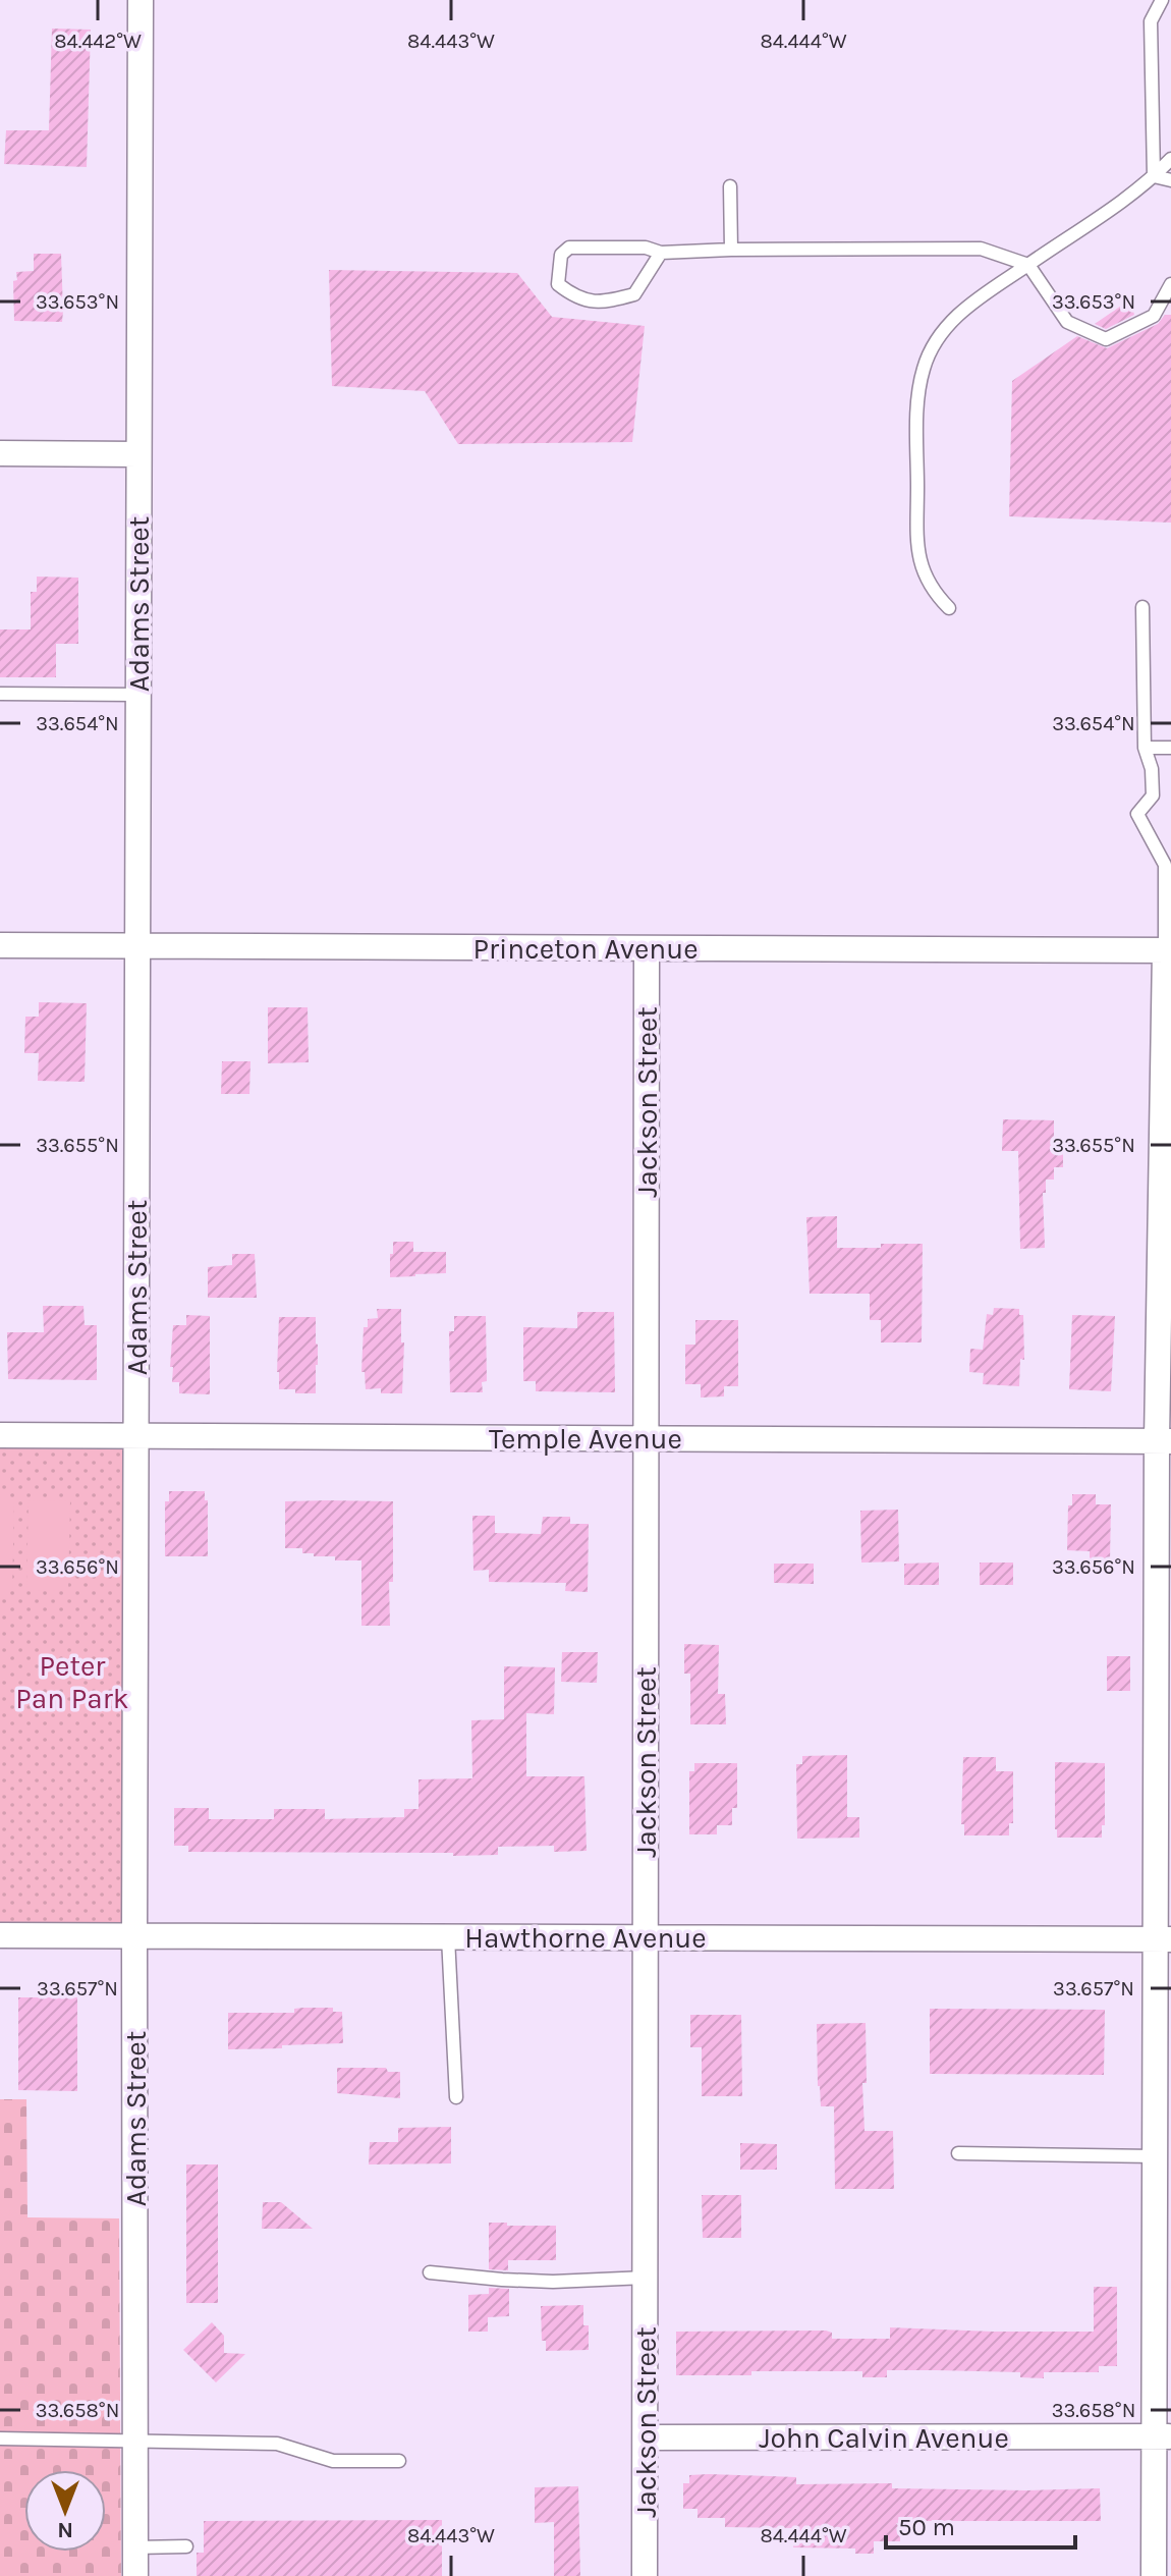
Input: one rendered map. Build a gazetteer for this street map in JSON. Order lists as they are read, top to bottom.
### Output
{
  "streets": {
    "street": [
      "Adams Street",
      "Princeton Avenue",
      "Jackson Street",
      "Temple Avenue",
      "Hawthorne Avenue",
      "John Calvin Avenue"
    ]
  },
  "crossings": [
    ["Adams Street", "Princeton Avenue"],
    ["Adams Street", "Temple Avenue"],
    ["Adams Street", "Hawthorne Avenue"],
    ["Princeton Avenue", "Jackson Street"],
    ["Jackson Street", "Temple Avenue"],
    ["Jackson Street", "Hawthorne Avenue"],
    ["Jackson Street", "John Calvin Avenue"]
  ],
  "parks": ["Peter Pan Park"],
  "scale_bar": "50 m",
  "north": "bottom",
  "coordinates": [
    "84.442°W",
    "84.443°W",
    "84.444°W",
    "33.653°N",
    "33.654°N",
    "33.655°N",
    "33.656°N",
    "33.657°N",
    "33.658°N"
  ]
}
